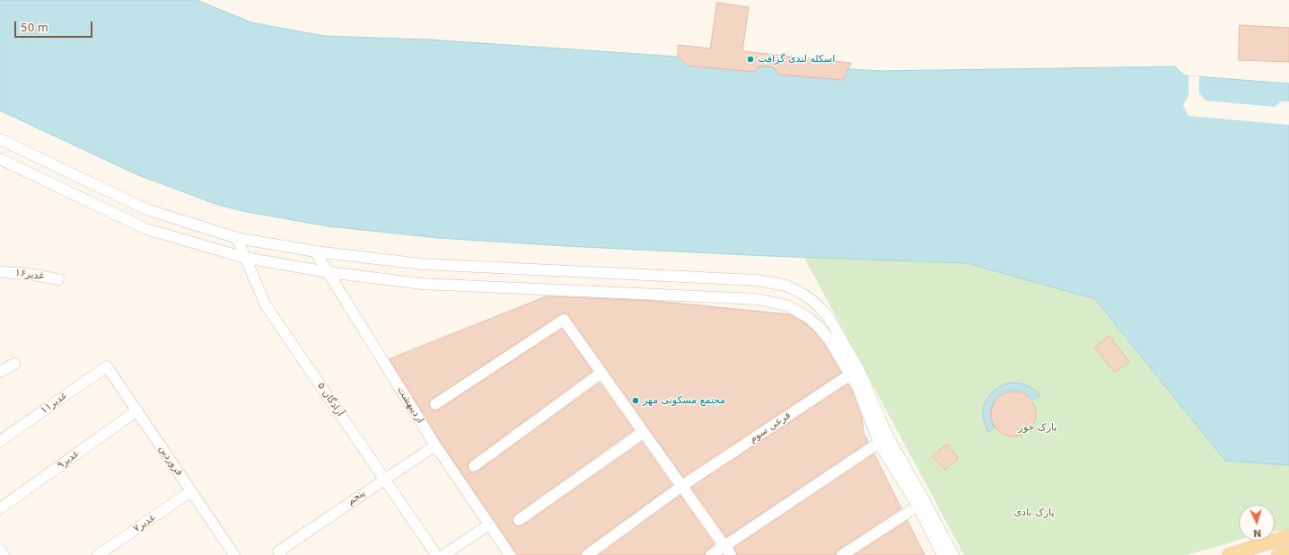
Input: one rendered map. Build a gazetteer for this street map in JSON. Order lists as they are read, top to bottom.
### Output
{
  "streets": {
    "street": [
      "غدیر۱۶",
      "آزادگان ۵",
      "غدیر۱۱",
      "اردیبهشت",
      "فرعی سوم",
      "غدیر۹",
      "فروردین",
      "پنجم",
      "غدیر۷"
    ]
  },
  "crossings": [
    ["آزادگان ۵", "پنجم"],
    ["غدیر۱۱", "فروردین"],
    ["اردیبهشت", "پنجم"],
    ["غدیر۹", "فروردین"],
    ["فروردین", "غدیر۷"]
  ],
  "parks": ["پارک خور", "پارک بادی"],
  "places": ["اسکله لندی گزافت", "مجتمع مسکونی مهر"],
  "scale_bar": "50 m",
  "north": "bottom"
}
